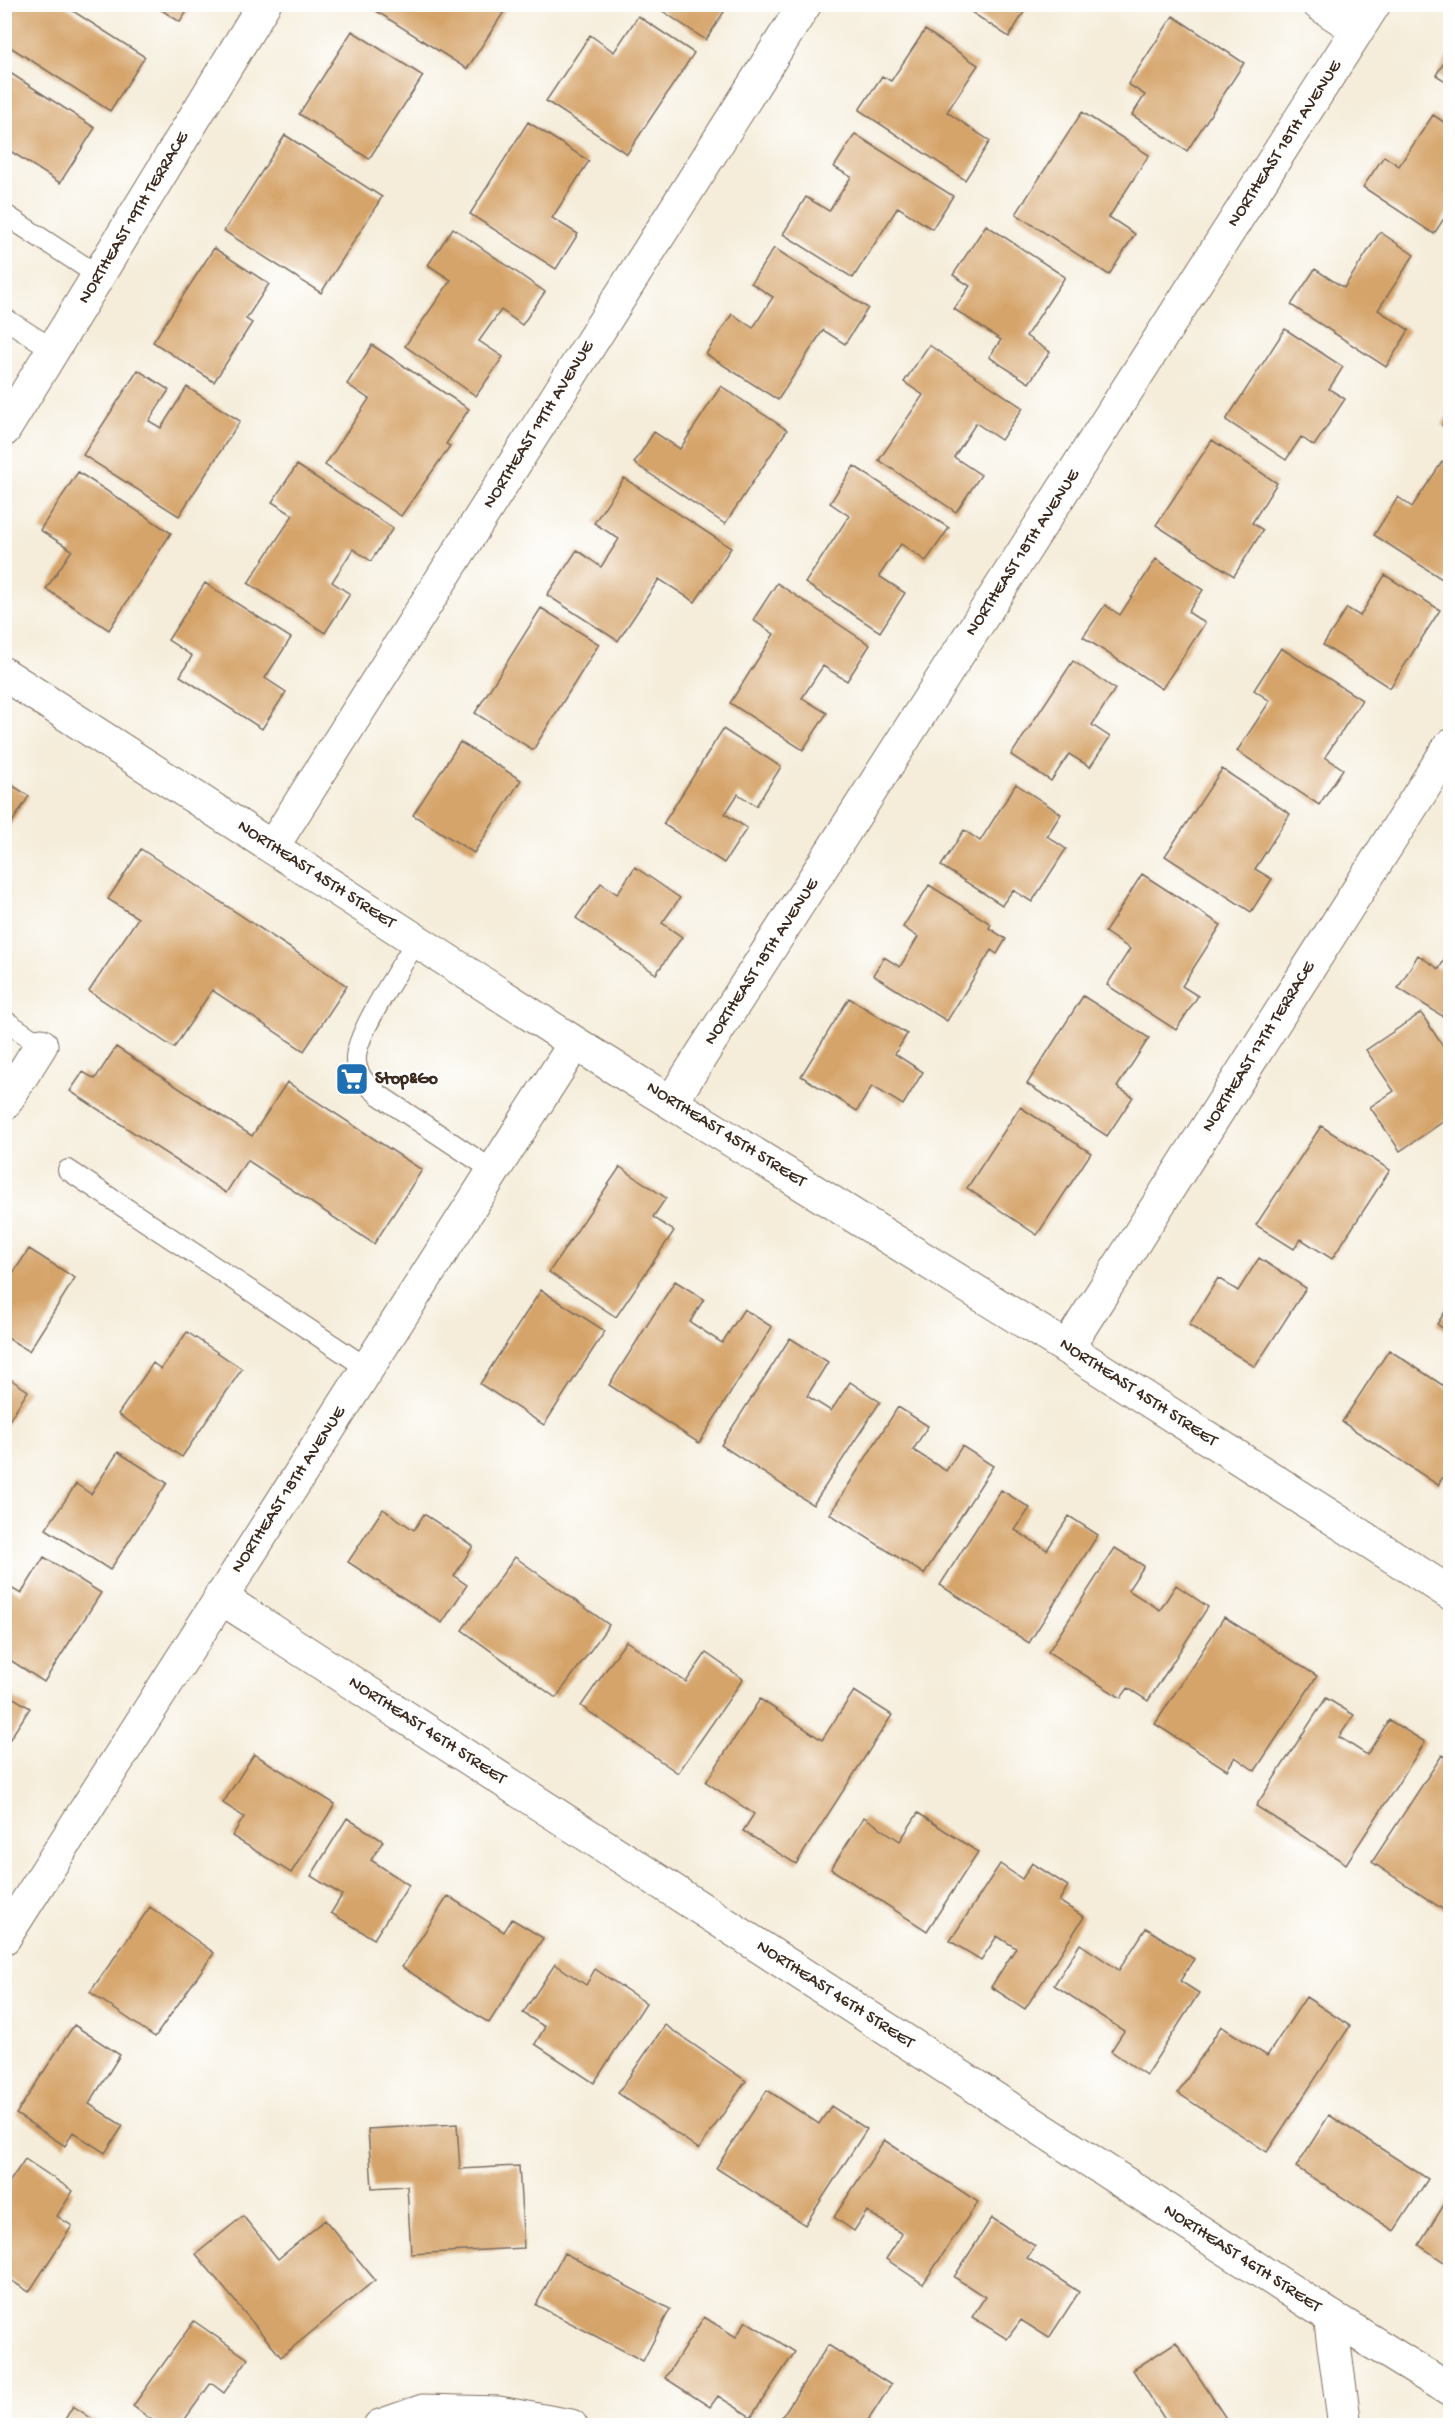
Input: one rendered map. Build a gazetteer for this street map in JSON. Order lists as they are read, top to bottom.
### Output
{
  "streets": {
    "street": [
      "NORTHEAST 18TH AVENUE",
      "NORTHEAST 19TH TERRACE",
      "NORTHEAST 19TH AVENUE",
      "NORTHEAST 45TH STREET",
      "NORTHEAST 17TH TERRACE",
      "NORTHEAST 46TH STREET"
    ]
  },
  "crossings": [
    ["NORTHEAST 18TH AVENUE", "NORTHEAST 45TH STREET"],
    ["NORTHEAST 18TH AVENUE", "NORTHEAST 46TH STREET"],
    ["NORTHEAST 19TH AVENUE", "NORTHEAST 45TH STREET"],
    ["NORTHEAST 45TH STREET", "NORTHEAST 17TH TERRACE"]
  ],
  "places": {
    "supermarket": ["Stop&Go"]
  }
}
